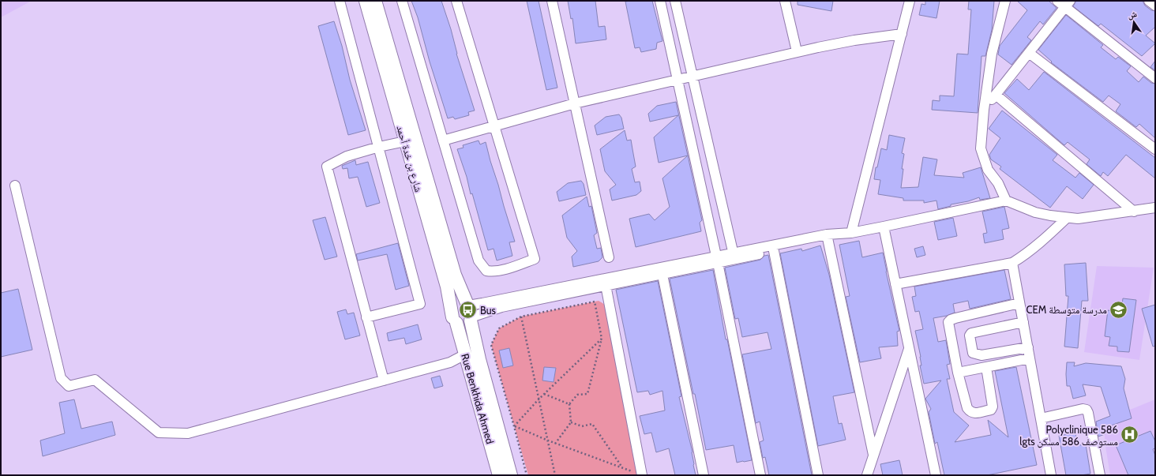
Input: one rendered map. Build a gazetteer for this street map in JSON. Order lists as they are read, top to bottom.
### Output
{
  "streets": {
    "main road": ["شارع بن خدة أحمد", "Rue Benkhida Ahmed"]
  },
  "crossings": [
    ["شارع بن خدة أحمد", "Rue Benkhida Ahmed"]
  ],
  "places": {
    "school or university": ["CEM مدرسة متوسطة"],
    "bus stop": ["Bus"],
    "hospital": ["Polyclinique 586 lgts مستوصف 586 مسكن"]
  },
  "north": "top"
}
